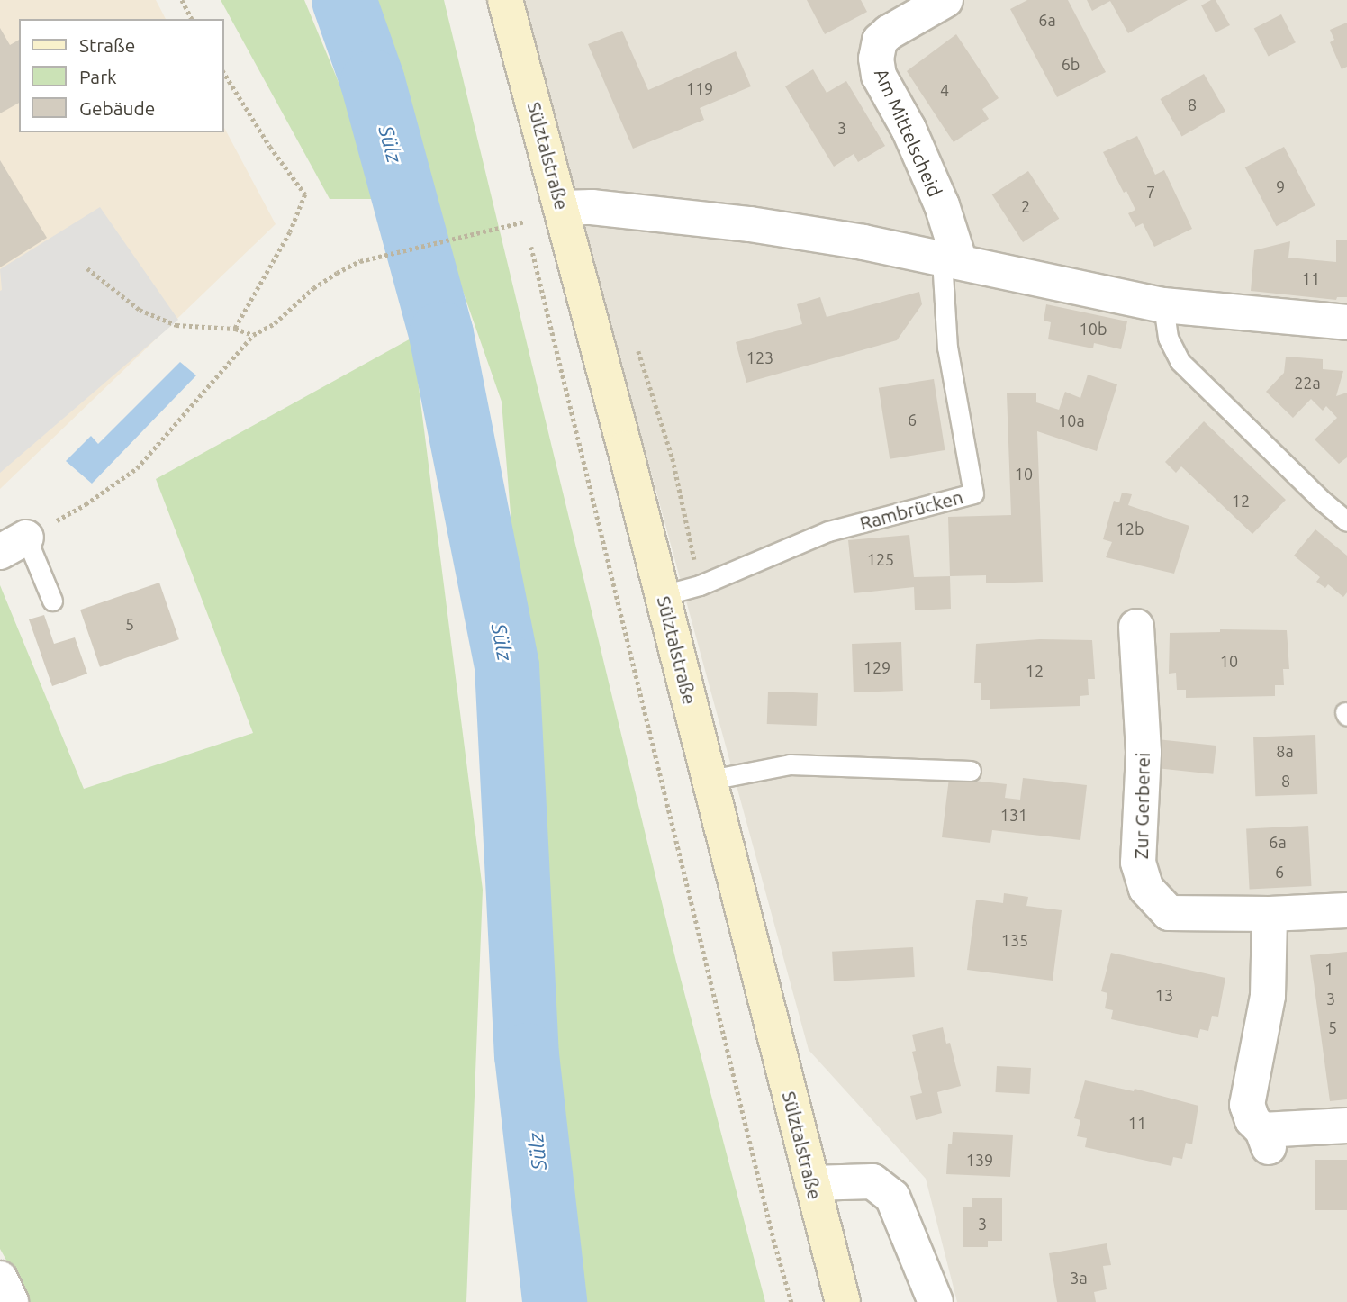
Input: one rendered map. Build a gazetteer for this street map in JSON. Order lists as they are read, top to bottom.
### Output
{
  "streets": {
    "main road": ["Sülztalstraße"],
    "street": ["Am Mittelscheid", "Zur Gerberei"],
    "lane": ["Rambrücken"]
  },
  "crossings": [
    ["Am Mittelscheid", "Rambrücken"],
    ["Sülztalstraße", "Rambrücken"]
  ],
  "water": ["Sülz"],
  "house_numbers": [
    "6a",
    "6b",
    "119",
    "4",
    "8",
    "3",
    "9",
    "7",
    "2",
    "11",
    "10b",
    "123",
    "22a",
    "6",
    "10a",
    "10",
    "12",
    "12b",
    "125",
    "5",
    "10",
    "129",
    "12",
    "8a",
    "8",
    "131",
    "6a",
    "6",
    "135",
    "1",
    "13",
    "3",
    "5",
    "11",
    "139",
    "3",
    "3a"
  ],
  "legend": ["Straße", "Park", "Gebäude"]
}
